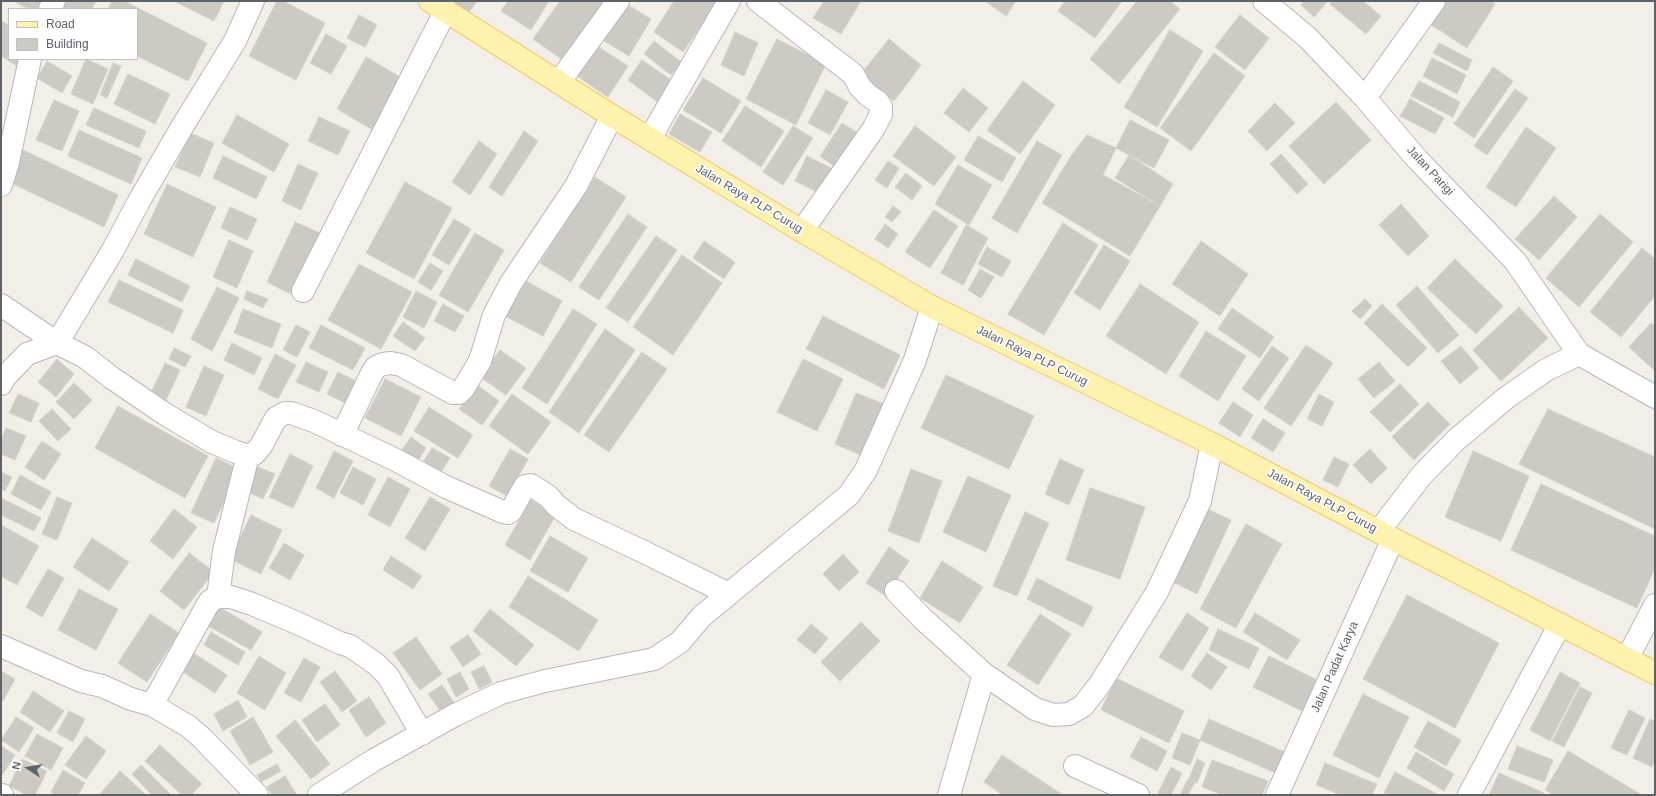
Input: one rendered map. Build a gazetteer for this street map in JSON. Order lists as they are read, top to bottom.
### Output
{
  "streets": {
    "main road": ["Jalan Raya PLP Curug"],
    "street": ["Jalan Parigi", "Jalan Padat Karya"]
  },
  "crossings": [
    ["Jalan Raya PLP Curug", "Jalan Padat Karya"]
  ],
  "legend": ["Road", "Building"],
  "north": "left"
}
